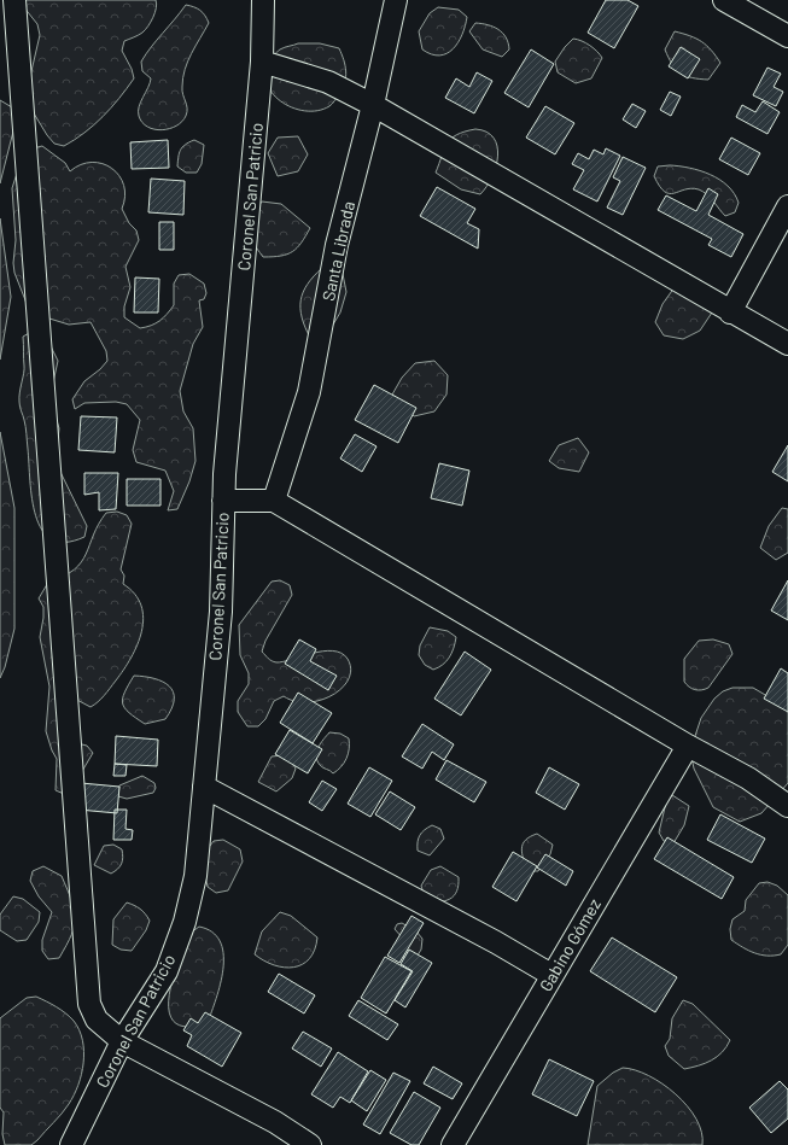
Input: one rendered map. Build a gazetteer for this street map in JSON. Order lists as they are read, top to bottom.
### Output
{
  "streets": {
    "street": ["Coronel San Patricio", "Santa Librada", "Gabino Gómez"]
  }
}
